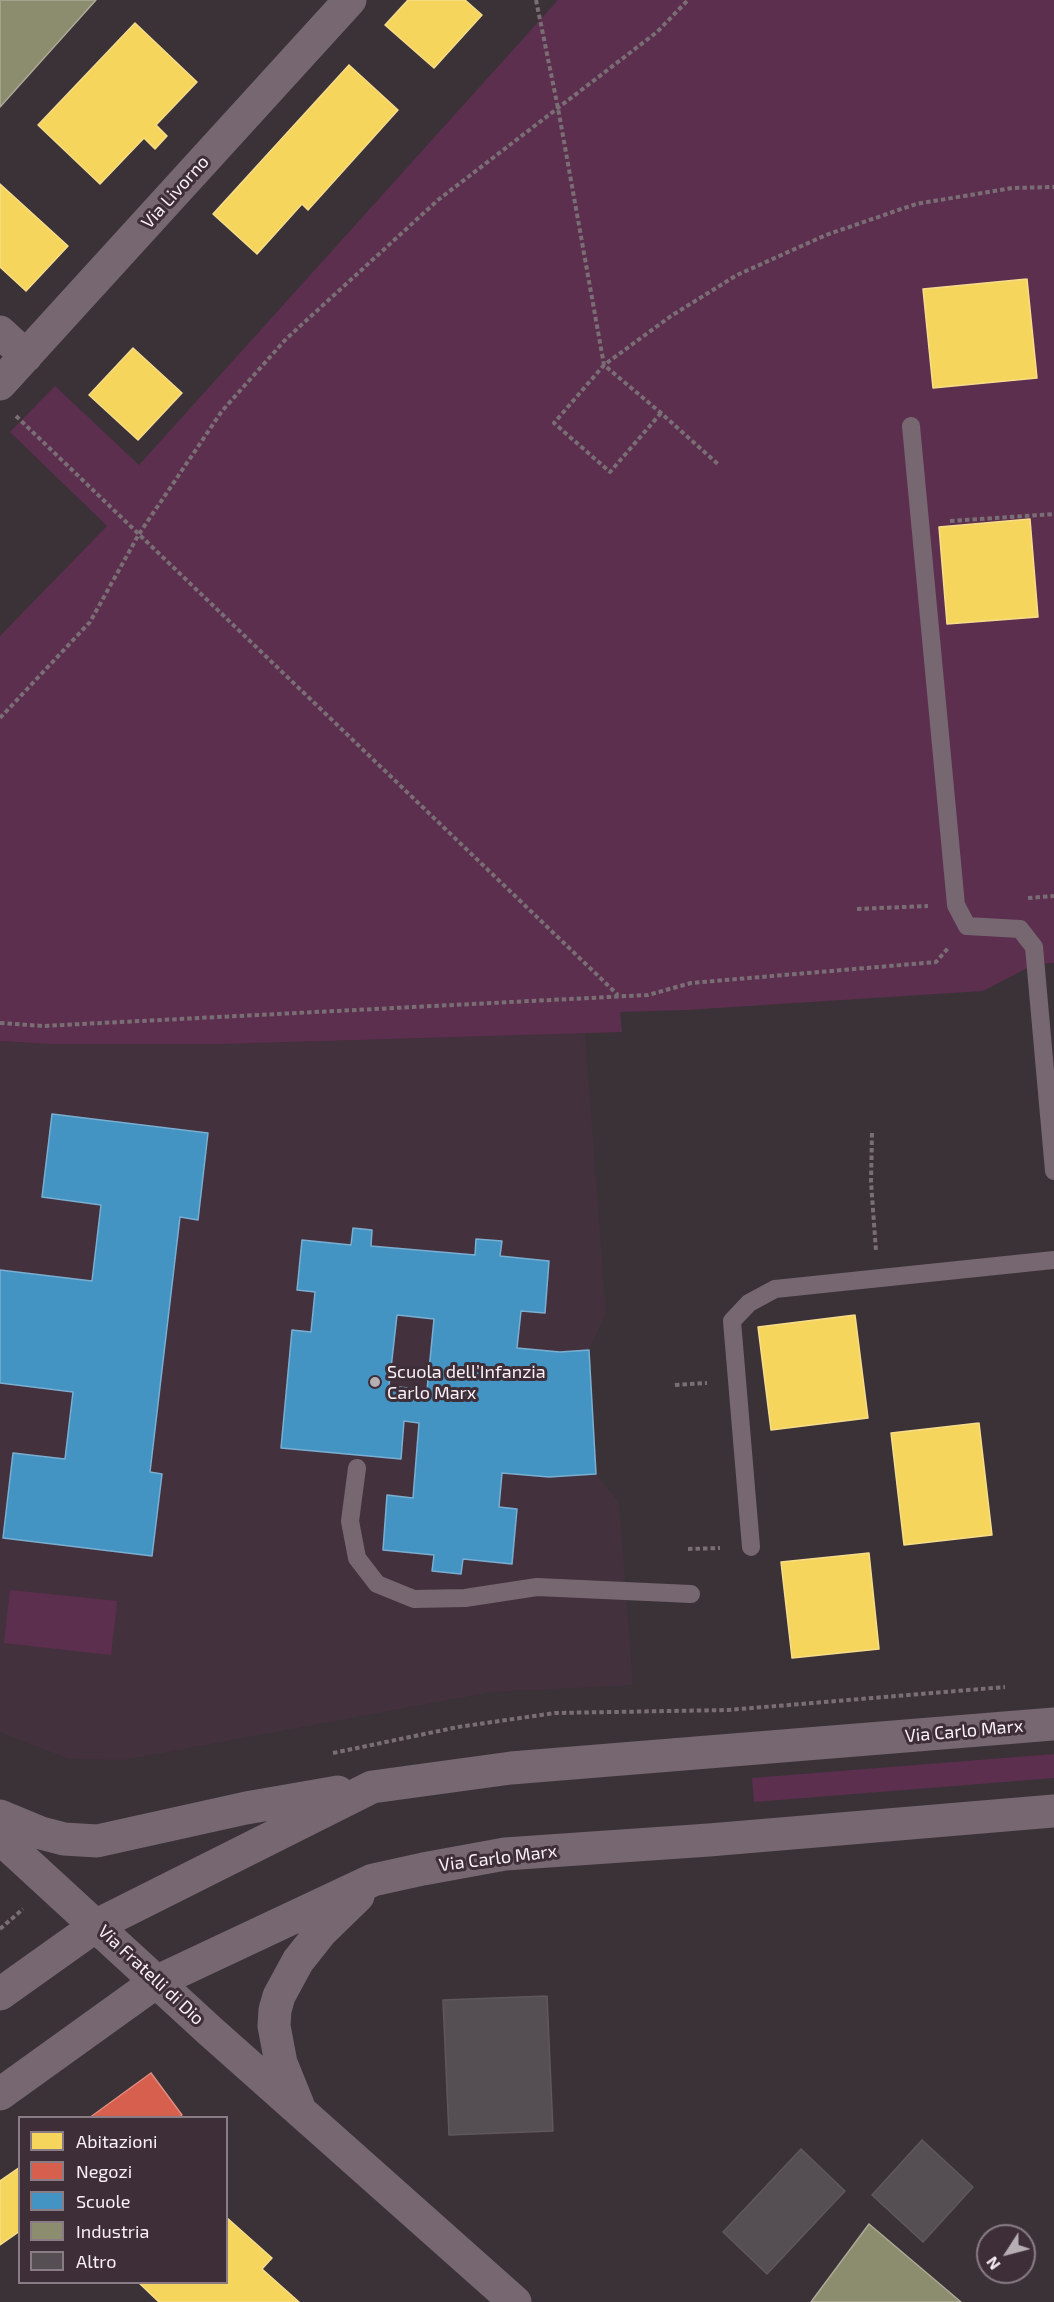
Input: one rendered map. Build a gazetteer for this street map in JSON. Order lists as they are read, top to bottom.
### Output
{
  "streets": {
    "street": ["Via Livorno", "Via Carlo Marx", "Via Fratelli di Dio"]
  },
  "crossings": [
    ["Via Carlo Marx", "Via Fratelli di Dio"]
  ],
  "places": ["Scuola dell’Infanzia Carlo Marx"],
  "legend": [
    "Abitazioni",
    "Negozi",
    "Scuole",
    "Industria",
    "Altro"
  ],
  "north": "bottom left"
}
